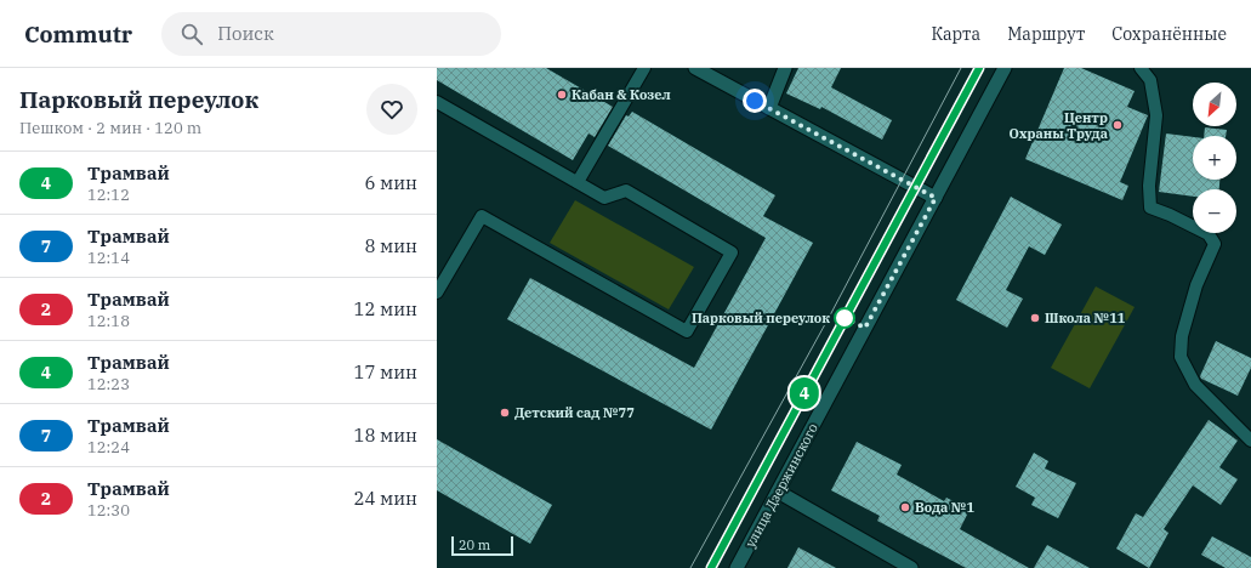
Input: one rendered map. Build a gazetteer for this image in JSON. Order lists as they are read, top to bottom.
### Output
{
  "streets": {
    "main road": ["улица Дзержинского"]
  },
  "places": [
    "Кабан & Козел",
    "Центр Охраны Труда",
    "Парковый переулок",
    "Школа №11",
    "Детский сад №77",
    "Вода №1"
  ],
  "lines": ["tram line 4"],
  "scale_bar": "20 m",
  "north": "bottom left",
  "page": {
    "header": "Commutr",
    "search": "Поиск",
    "nav": ["Карта", "Маршрут", "Сохранённые"],
    "heading": ["Парковый переулок", "Пешком · 2 мин · 120 m"],
    "on_map": "4",
    "map_buttons": ["+", "−"],
    "list": [
      {
        "mark": "4",
        "name": "Трамвай",
        "note": "12:12",
        "value": "6 мин"
      },
      {
        "mark": "7",
        "name": "Трамвай",
        "note": "12:14",
        "value": "8 мин"
      },
      {
        "mark": "2",
        "name": "Трамвай",
        "note": "12:18",
        "value": "12 мин"
      },
      {
        "mark": "4",
        "name": "Трамвай",
        "note": "12:23",
        "value": "17 мин"
      },
      {
        "mark": "7",
        "name": "Трамвай",
        "note": "12:24",
        "value": "18 мин"
      },
      {
        "mark": "2",
        "name": "Трамвай",
        "note": "12:30",
        "value": "24 мин"
      }
    ],
    "scale": "20 m"
  }
}
